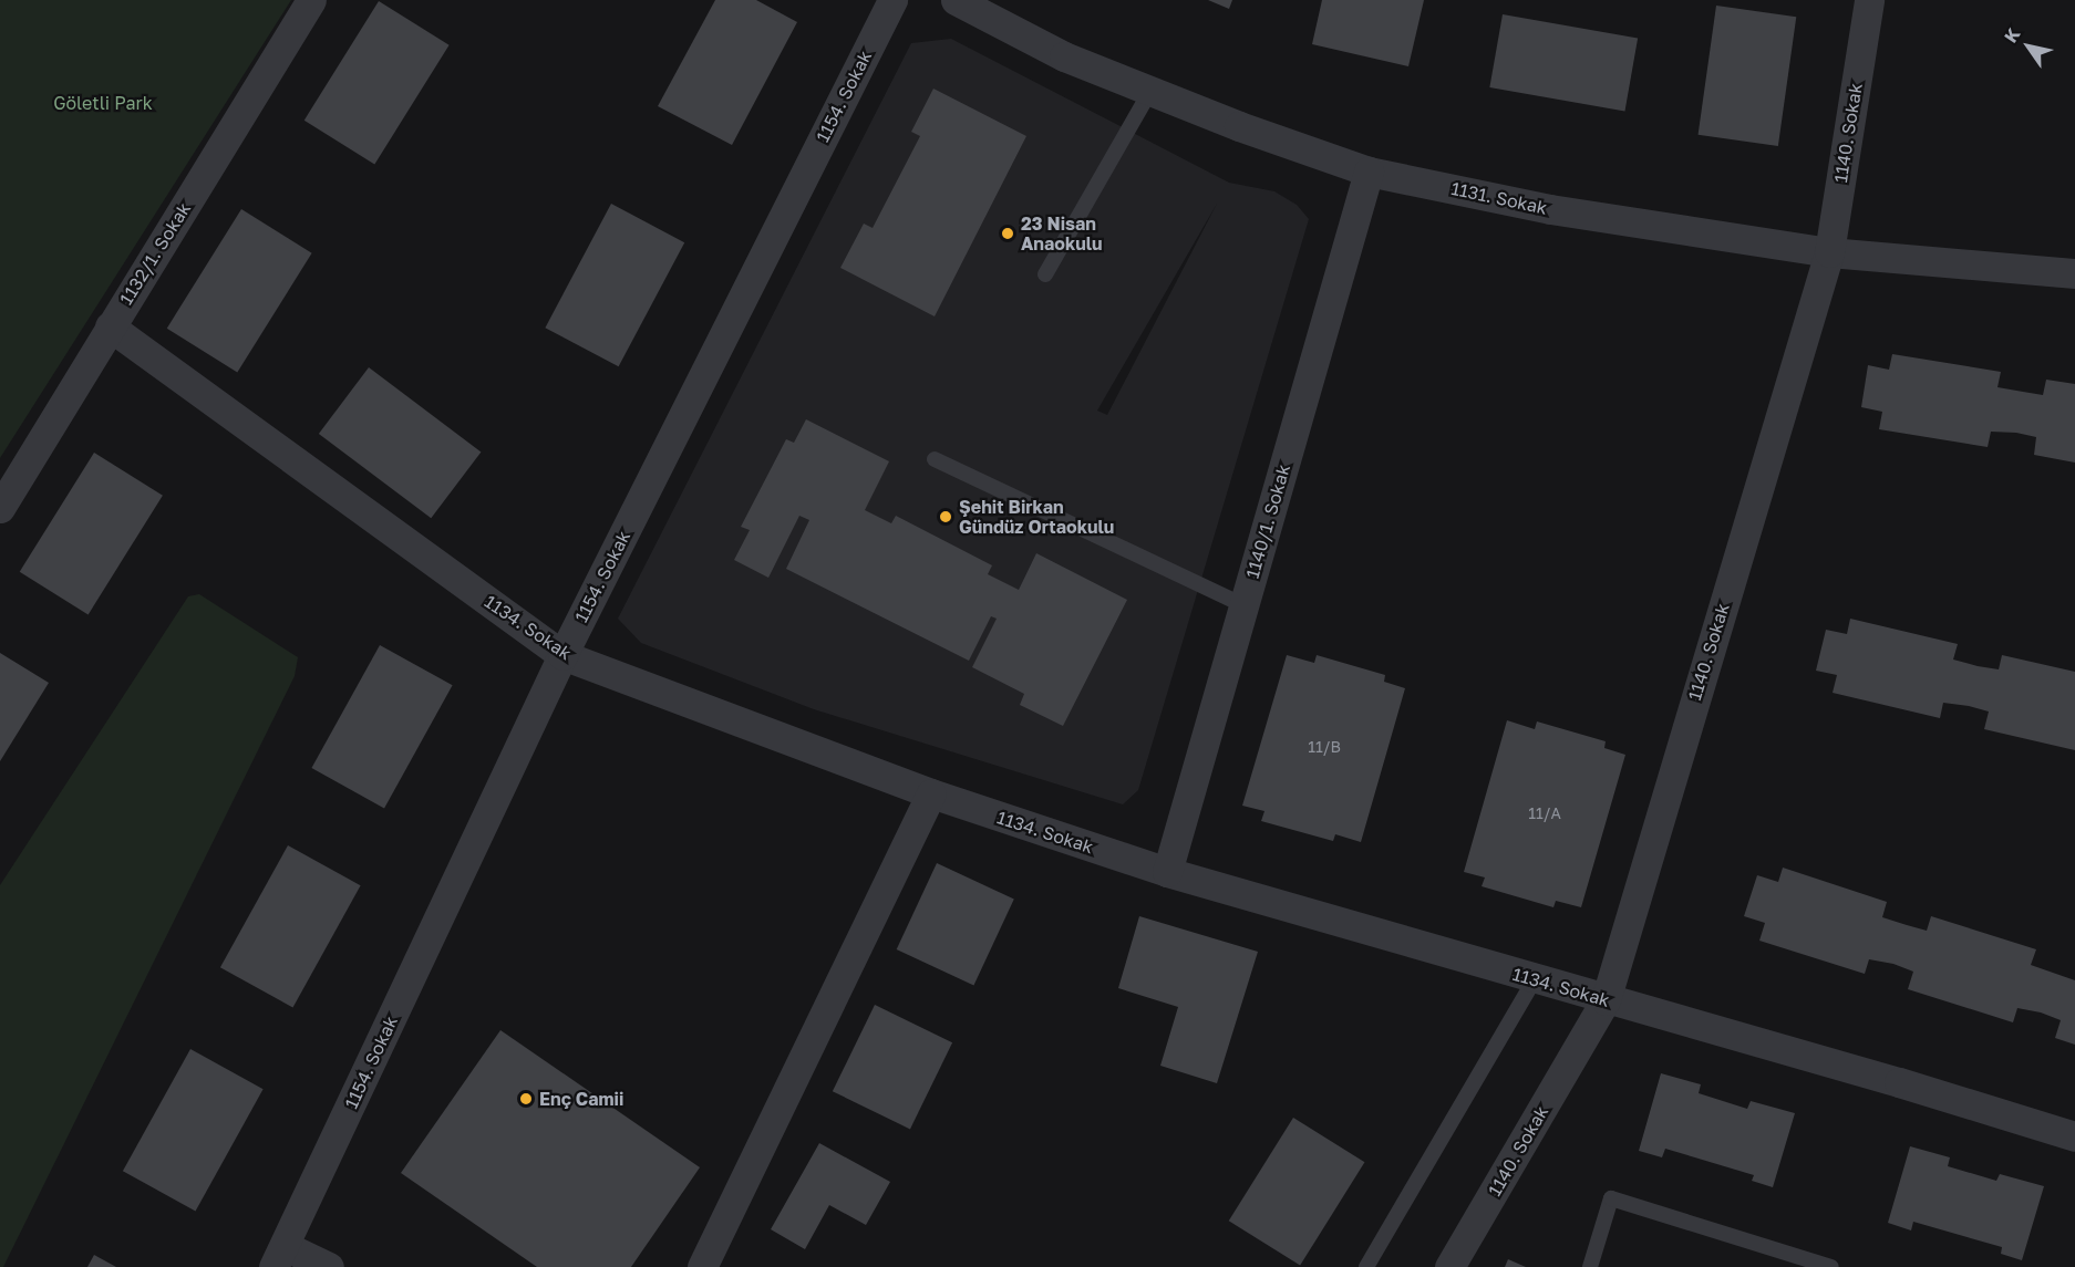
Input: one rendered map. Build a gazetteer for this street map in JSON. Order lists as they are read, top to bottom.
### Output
{
  "streets": {
    "street": [
      "1154. Sokak",
      "1140. Sokak",
      "1131. Sokak",
      "1132/1. Sokak",
      "1140/1. Sokak",
      "1134. Sokak"
    ]
  },
  "crossings": [
    ["1154. Sokak", "1134. Sokak"],
    ["1140. Sokak", "1131. Sokak"],
    ["1140. Sokak", "1134. Sokak"],
    ["1131. Sokak", "1140/1. Sokak"],
    ["1132/1. Sokak", "1134. Sokak"],
    ["1140/1. Sokak", "1134. Sokak"]
  ],
  "parks": ["Göletli Park"],
  "places": ["23 Nisan Anaokulu", "Şehit Birkan Gündüz Ortaokulu", "Enç Camii"],
  "house_numbers": ["11/B", "11/A"],
  "north": "top left"
}
